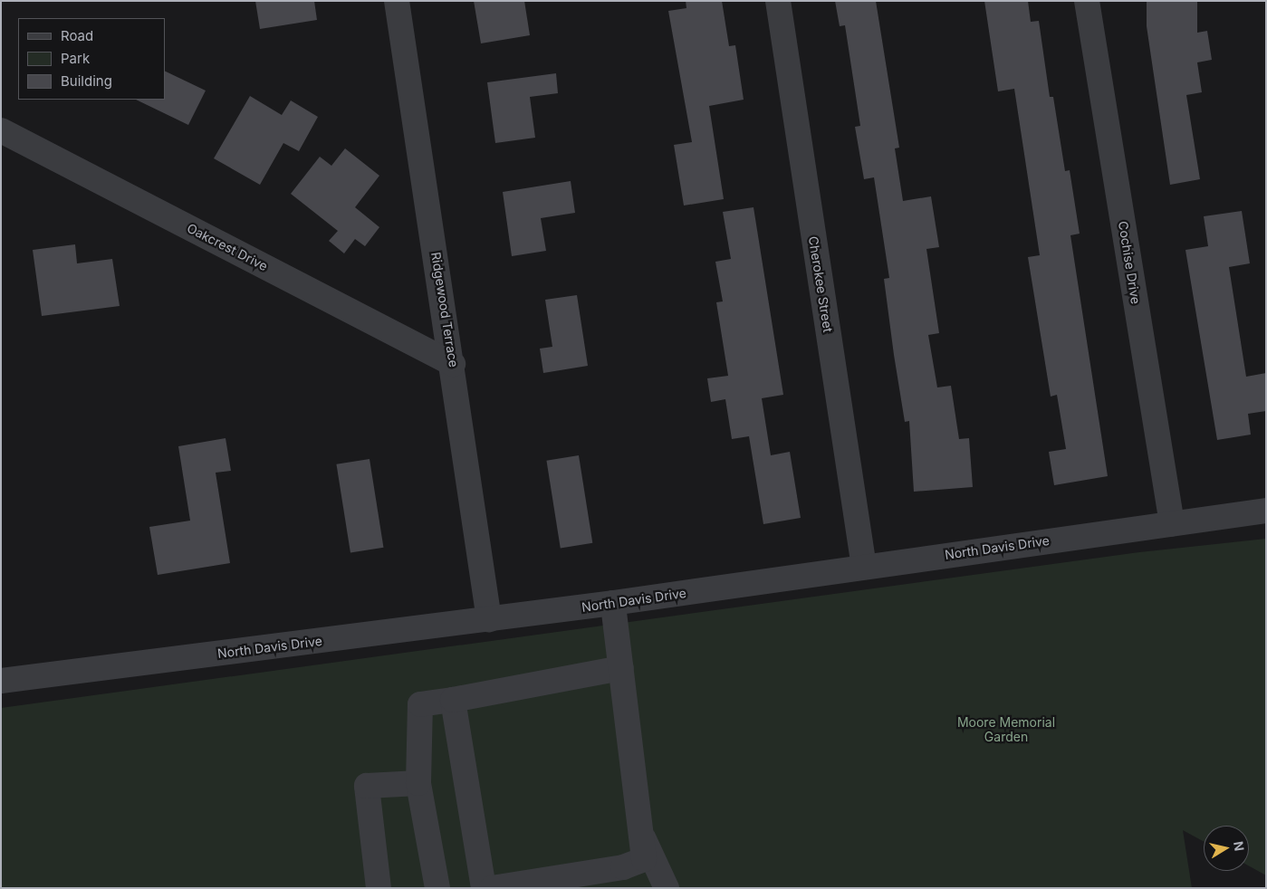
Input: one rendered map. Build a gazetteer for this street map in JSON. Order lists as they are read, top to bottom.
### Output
{
  "streets": {
    "street": [
      "Oakcrest Drive",
      "Cochise Drive",
      "Cherokee Street",
      "Ridgewood Terrace",
      "North Davis Drive"
    ]
  },
  "crossings": [
    ["Oakcrest Drive", "Ridgewood Terrace"],
    ["Cochise Drive", "North Davis Drive"],
    ["Cherokee Street", "North Davis Drive"],
    ["Ridgewood Terrace", "North Davis Drive"]
  ],
  "parks": ["Moore Memorial Garden"],
  "legend": ["Road", "Park", "Building"],
  "north": "right"
}
